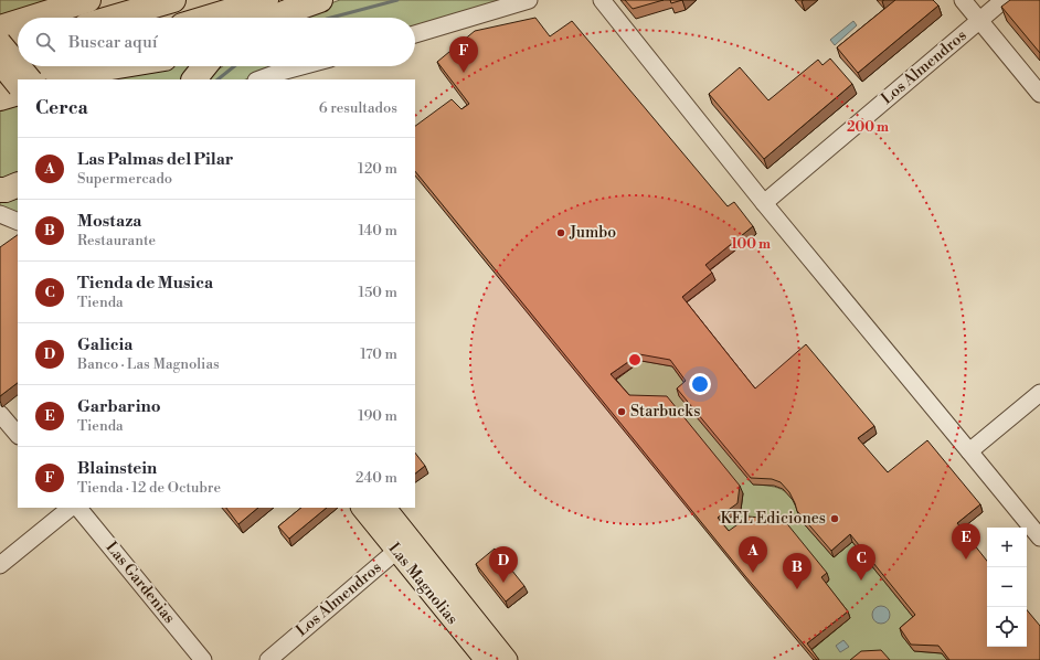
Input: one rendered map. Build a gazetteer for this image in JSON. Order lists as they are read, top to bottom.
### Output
{
  "streets": {
    "main road": ["Las Magnolias"],
    "street": ["Los Almendros", "Las Gardenias"]
  },
  "crossings": [
    ["Los Almendros", "Las Magnolias"]
  ],
  "places": ["Jumbo", "Starbucks", "KEL Ediciones"],
  "page": {
    "search": "Buscar aquí",
    "pins": [
      "F",
      "E",
      "A",
      "C",
      "D",
      "B"
    ],
    "heading": ["Cerca", "6 resultados"],
    "list": [
      {
        "mark": "A",
        "name": "Las Palmas del Pilar",
        "note": "Supermercado",
        "value": "120 m"
      },
      {
        "mark": "B",
        "name": "Mostaza",
        "note": "Restaurante",
        "value": "140 m"
      },
      {
        "mark": "C",
        "name": "Tienda de Musica",
        "note": "Tienda",
        "value": "150 m"
      },
      {
        "mark": "D",
        "name": "Galicia",
        "note": "Banco · Las Magnolias",
        "value": "170 m"
      },
      {
        "mark": "E",
        "name": "Garbarino",
        "note": "Tienda",
        "value": "190 m"
      },
      {
        "mark": "F",
        "name": "Blainstein",
        "note": "Tienda · 12 de Octubre",
        "value": "240 m"
      }
    ],
    "map_buttons": ["+", "−"]
  },
  "rings": ["200 m", "100 m"]
}
